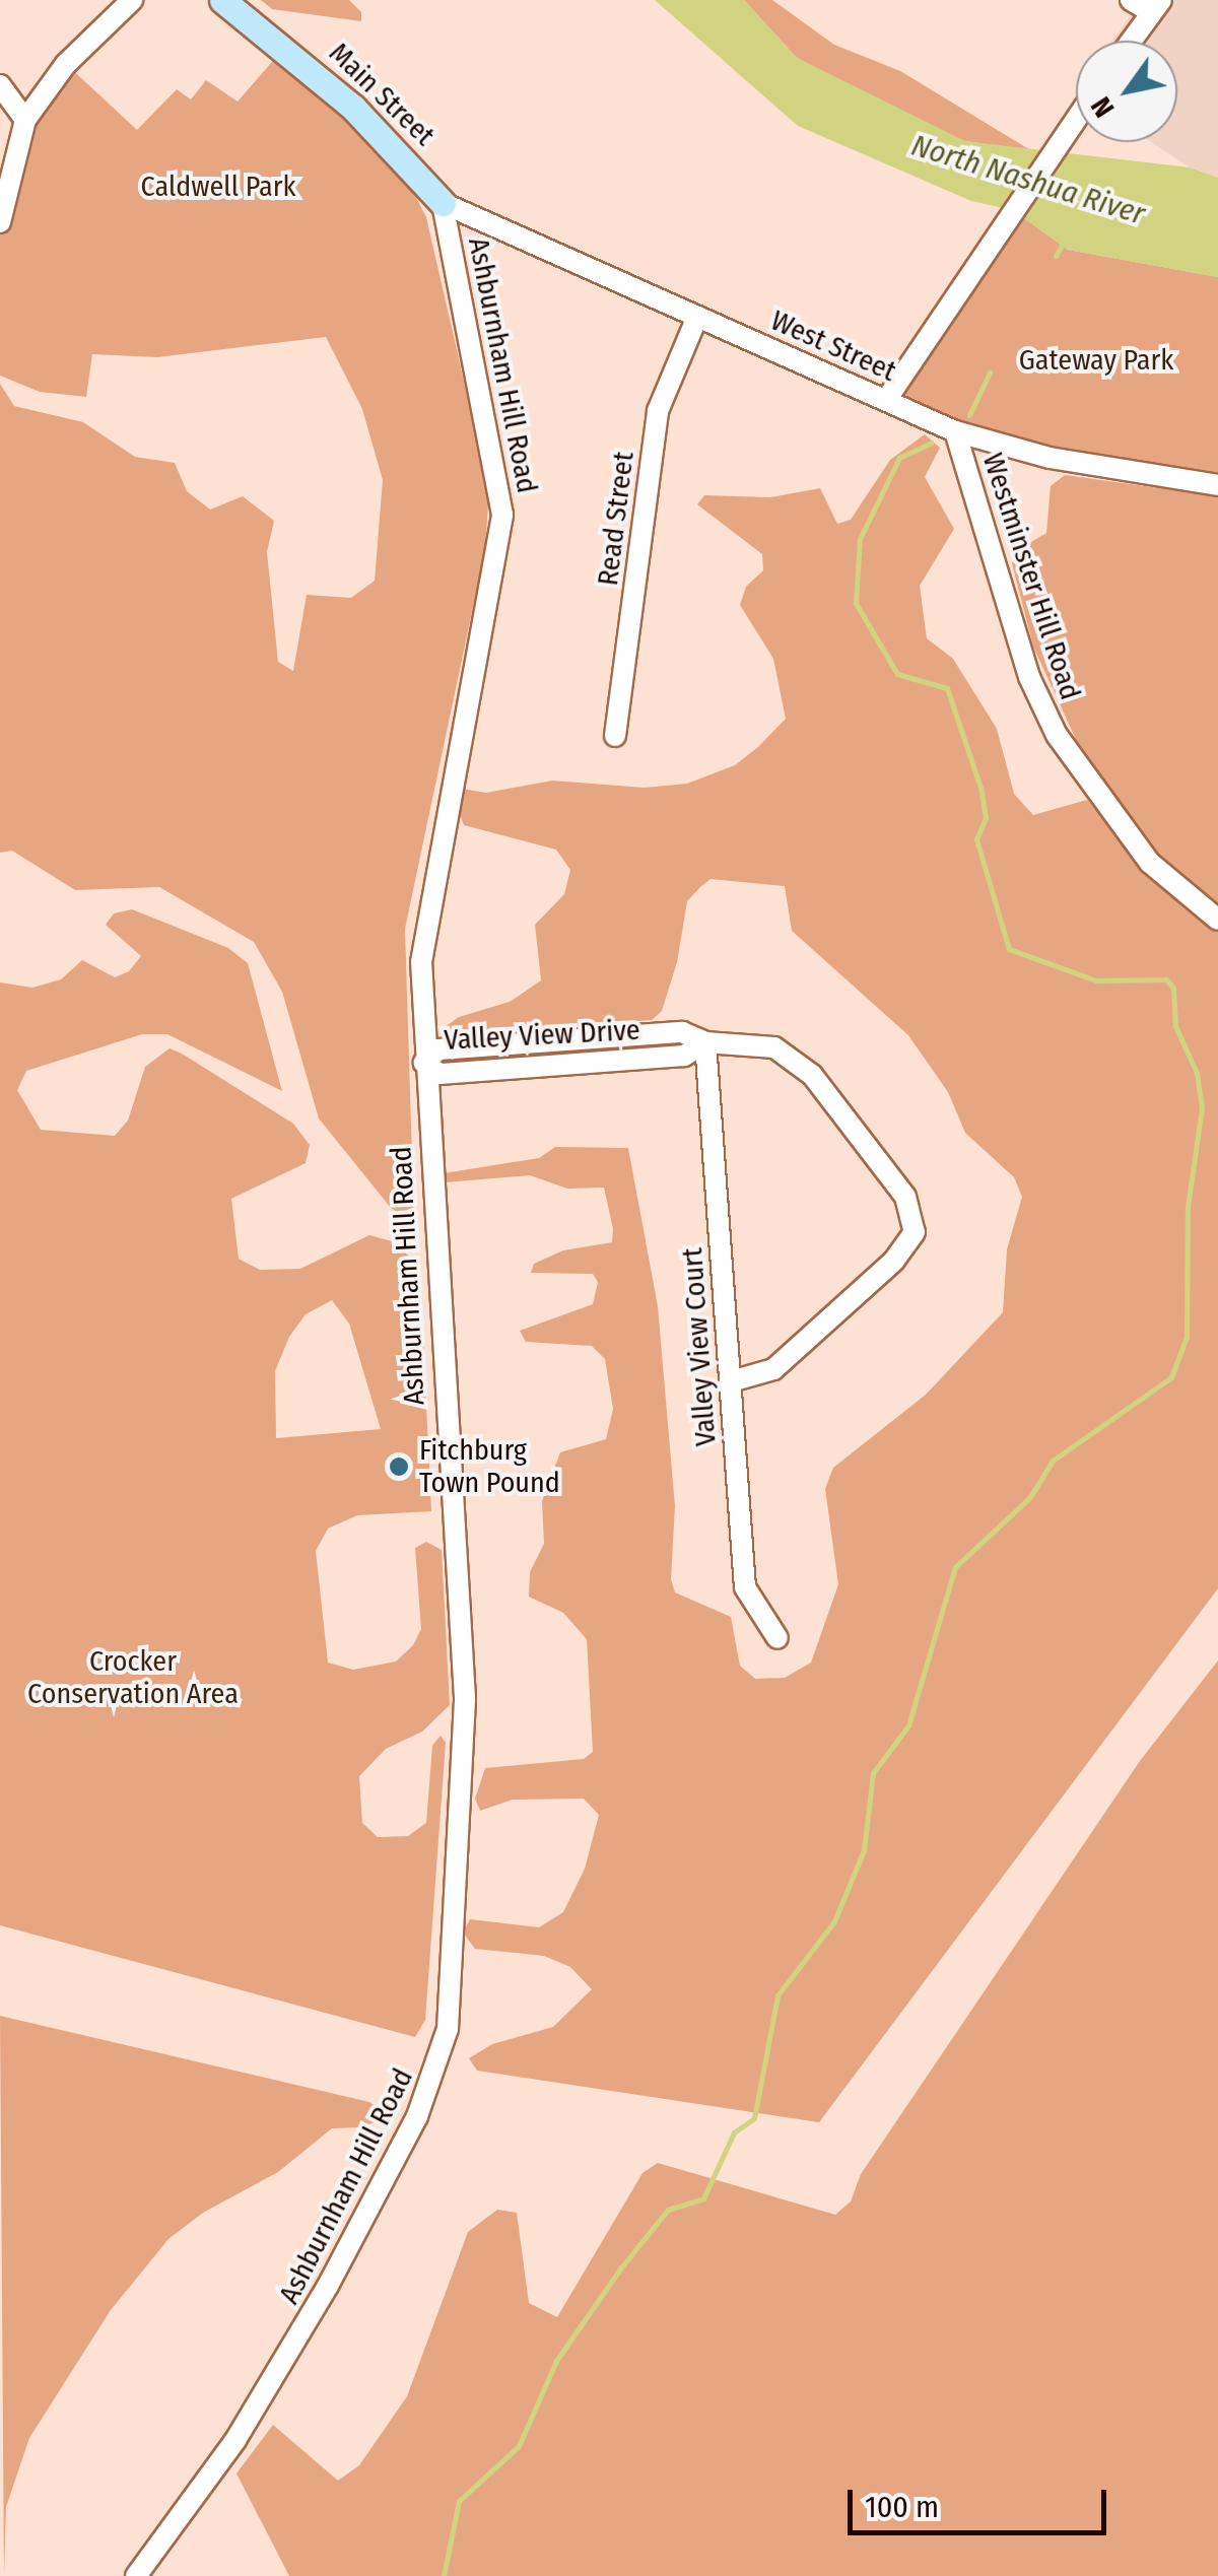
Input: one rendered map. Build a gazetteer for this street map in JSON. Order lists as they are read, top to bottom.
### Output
{
  "streets": {
    "main road": ["Main Street"],
    "street": [
      "West Street",
      "Ashburnham Hill Road",
      "Read Street",
      "Westminster Hill Road",
      "Valley View Drive",
      "Valley View Court"
    ]
  },
  "crossings": [
    ["Main Street", "West Street"],
    ["Main Street", "Ashburnham Hill Road"],
    ["West Street", "Ashburnham Hill Road"],
    ["West Street", "Read Street"],
    ["West Street", "Westminster Hill Road"],
    ["Ashburnham Hill Road", "Valley View Drive"],
    ["Valley View Drive", "Valley View Court"]
  ],
  "water": ["North Nashua River"],
  "parks": ["Caldwell Park", "Gateway Park", "Crocker Conservation Area"],
  "places": ["Fitchburg Town Pound"],
  "scale_bar": "100 m",
  "north": "bottom left"
}
